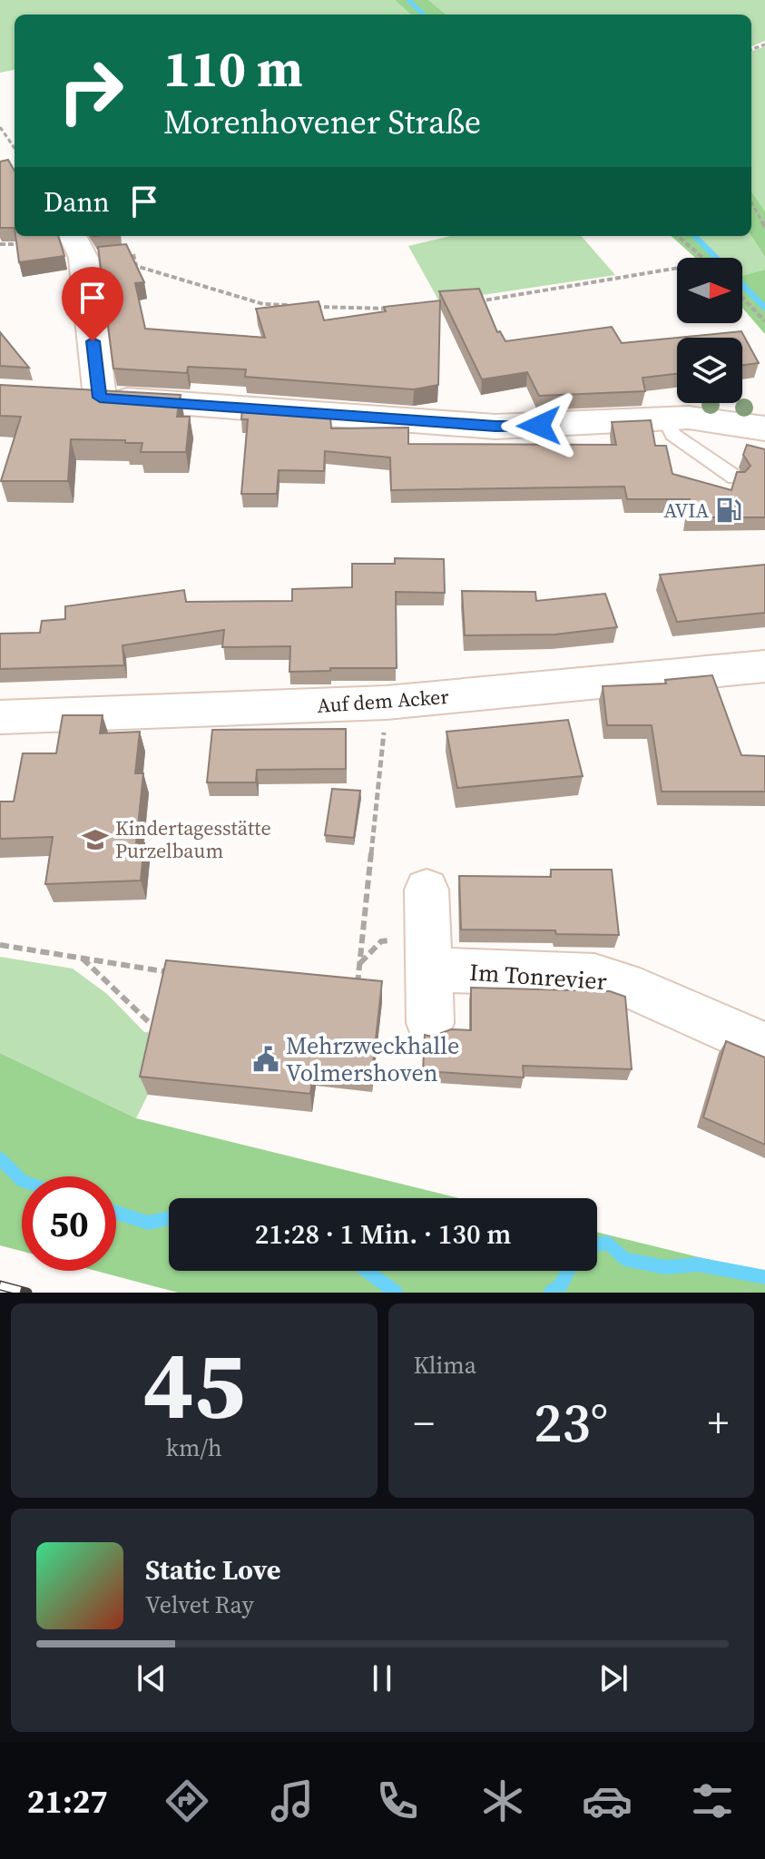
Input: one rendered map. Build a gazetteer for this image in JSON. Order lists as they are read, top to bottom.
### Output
{
  "streets": {
    "street": ["Auf dem Acker", "Im Tonrevier"]
  },
  "places": {
    "fuel station": ["AVIA"],
    "school or university": ["Kindertagesstätte Purzelbaum"],
    "public building": ["Mehrzweckhalle Volmershoven"]
  },
  "north": "right",
  "page": {
    "turn": ["110 m", "Morenhovener Straße"],
    "then": "Dann",
    "limit": "50",
    "trip": "21:28 · 1 Min. · 130 m",
    "tile": [
      ["45", "km/h"],
      "Klima"
    ],
    "heat": ["−", "23°", "+"],
    "song": ["Static Love", "Velvet Ray"],
    "tabs": "21:27"
  }
}
